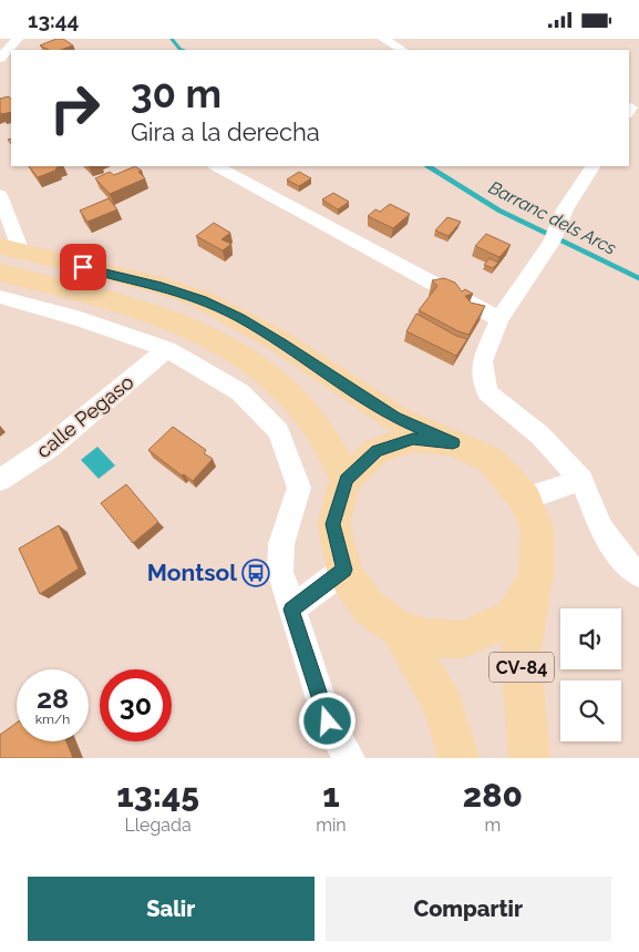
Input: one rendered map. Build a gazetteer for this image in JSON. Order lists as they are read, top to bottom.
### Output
{
  "streets": {
    "main road": ["CV-84"],
    "street": ["calle Pegaso"]
  },
  "water": ["Barranc dels Arcs"],
  "places": {
    "bus stop": ["Montsol"]
  },
  "page": {
    "status": "13:44",
    "turn": ["30 m", "Gira a la derecha"],
    "speed": "28 km/h",
    "limit": "30",
    "eta": [
      "13:45",
      "Llegada",
      "1",
      "min",
      "280",
      "m"
    ],
    "buttons": ["Salir", "Compartir"]
  }
}
